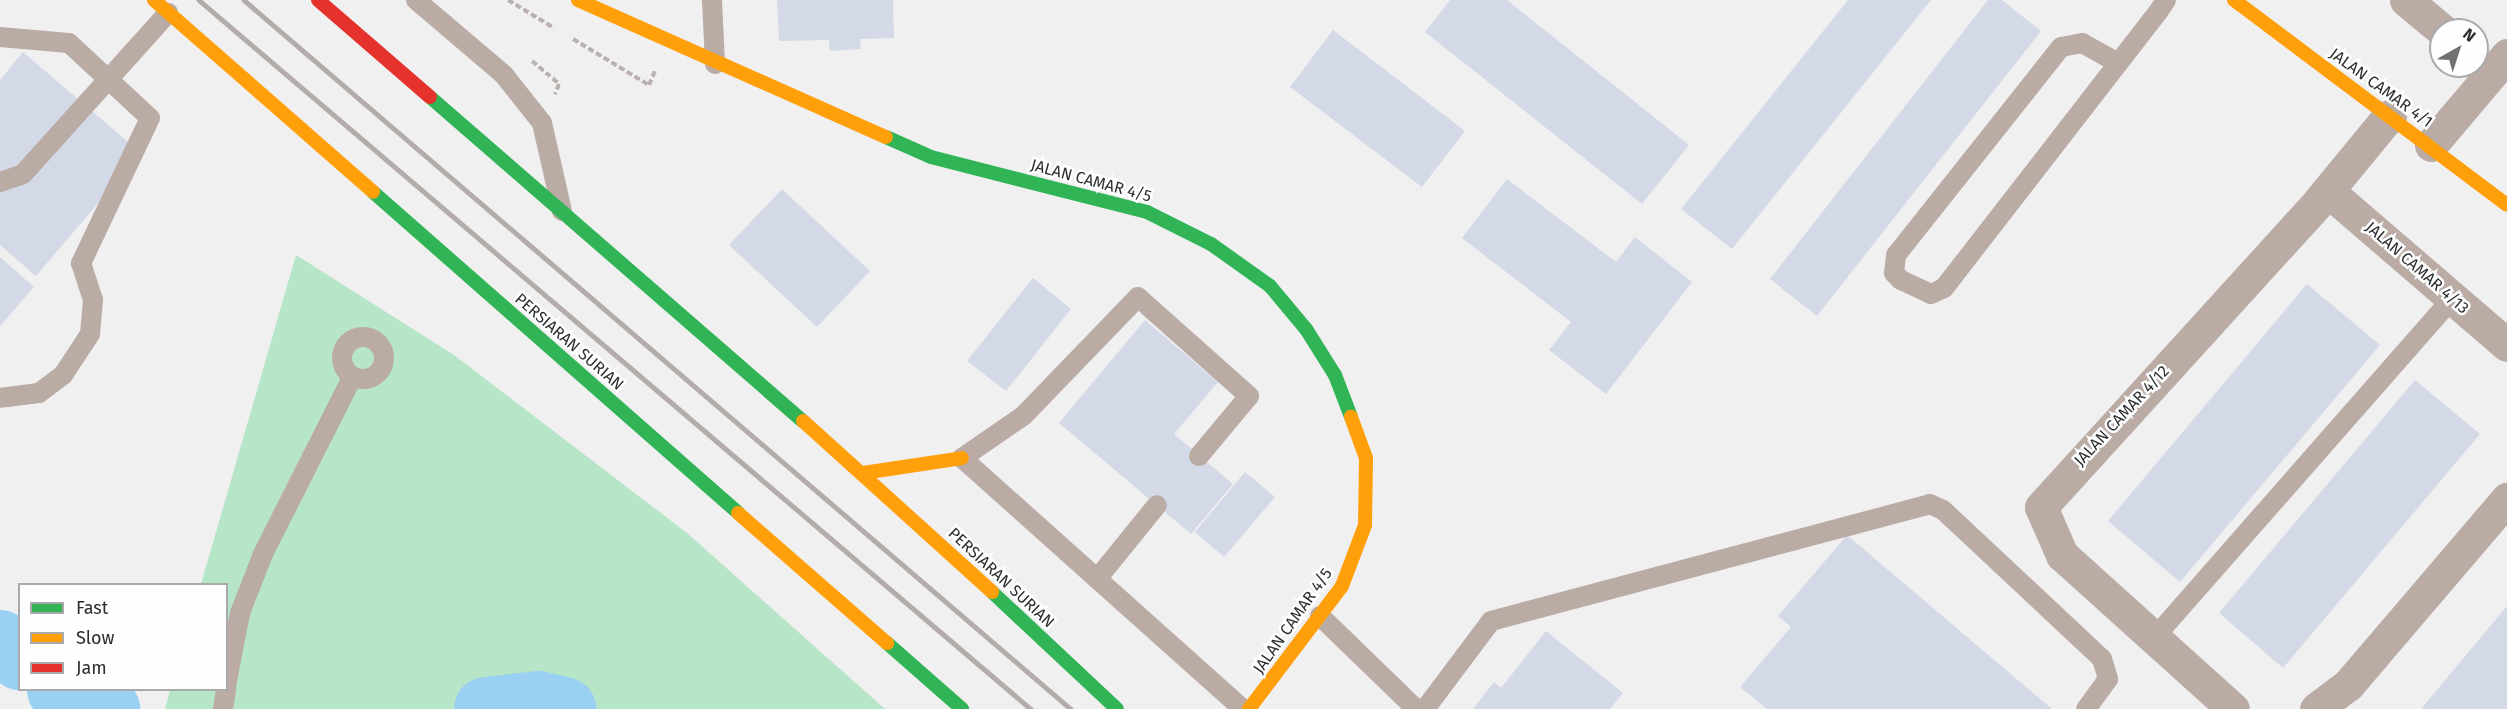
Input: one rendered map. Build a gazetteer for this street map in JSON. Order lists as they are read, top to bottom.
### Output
{
  "streets": {
    "main road": ["JALAN CAMAR 4/1", "JALAN CAMAR 4/5", "PERSIARAN SURIAN"],
    "street": ["JALAN CAMAR 4/13", "JALAN CAMAR 4/12"]
  },
  "crossings": [
    ["JALAN CAMAR 4/1", "JALAN CAMAR 4/12"],
    ["JALAN CAMAR 4/13", "JALAN CAMAR 4/12"]
  ],
  "legend": ["Fast", "Slow", "Jam"],
  "north": "top right"
}
